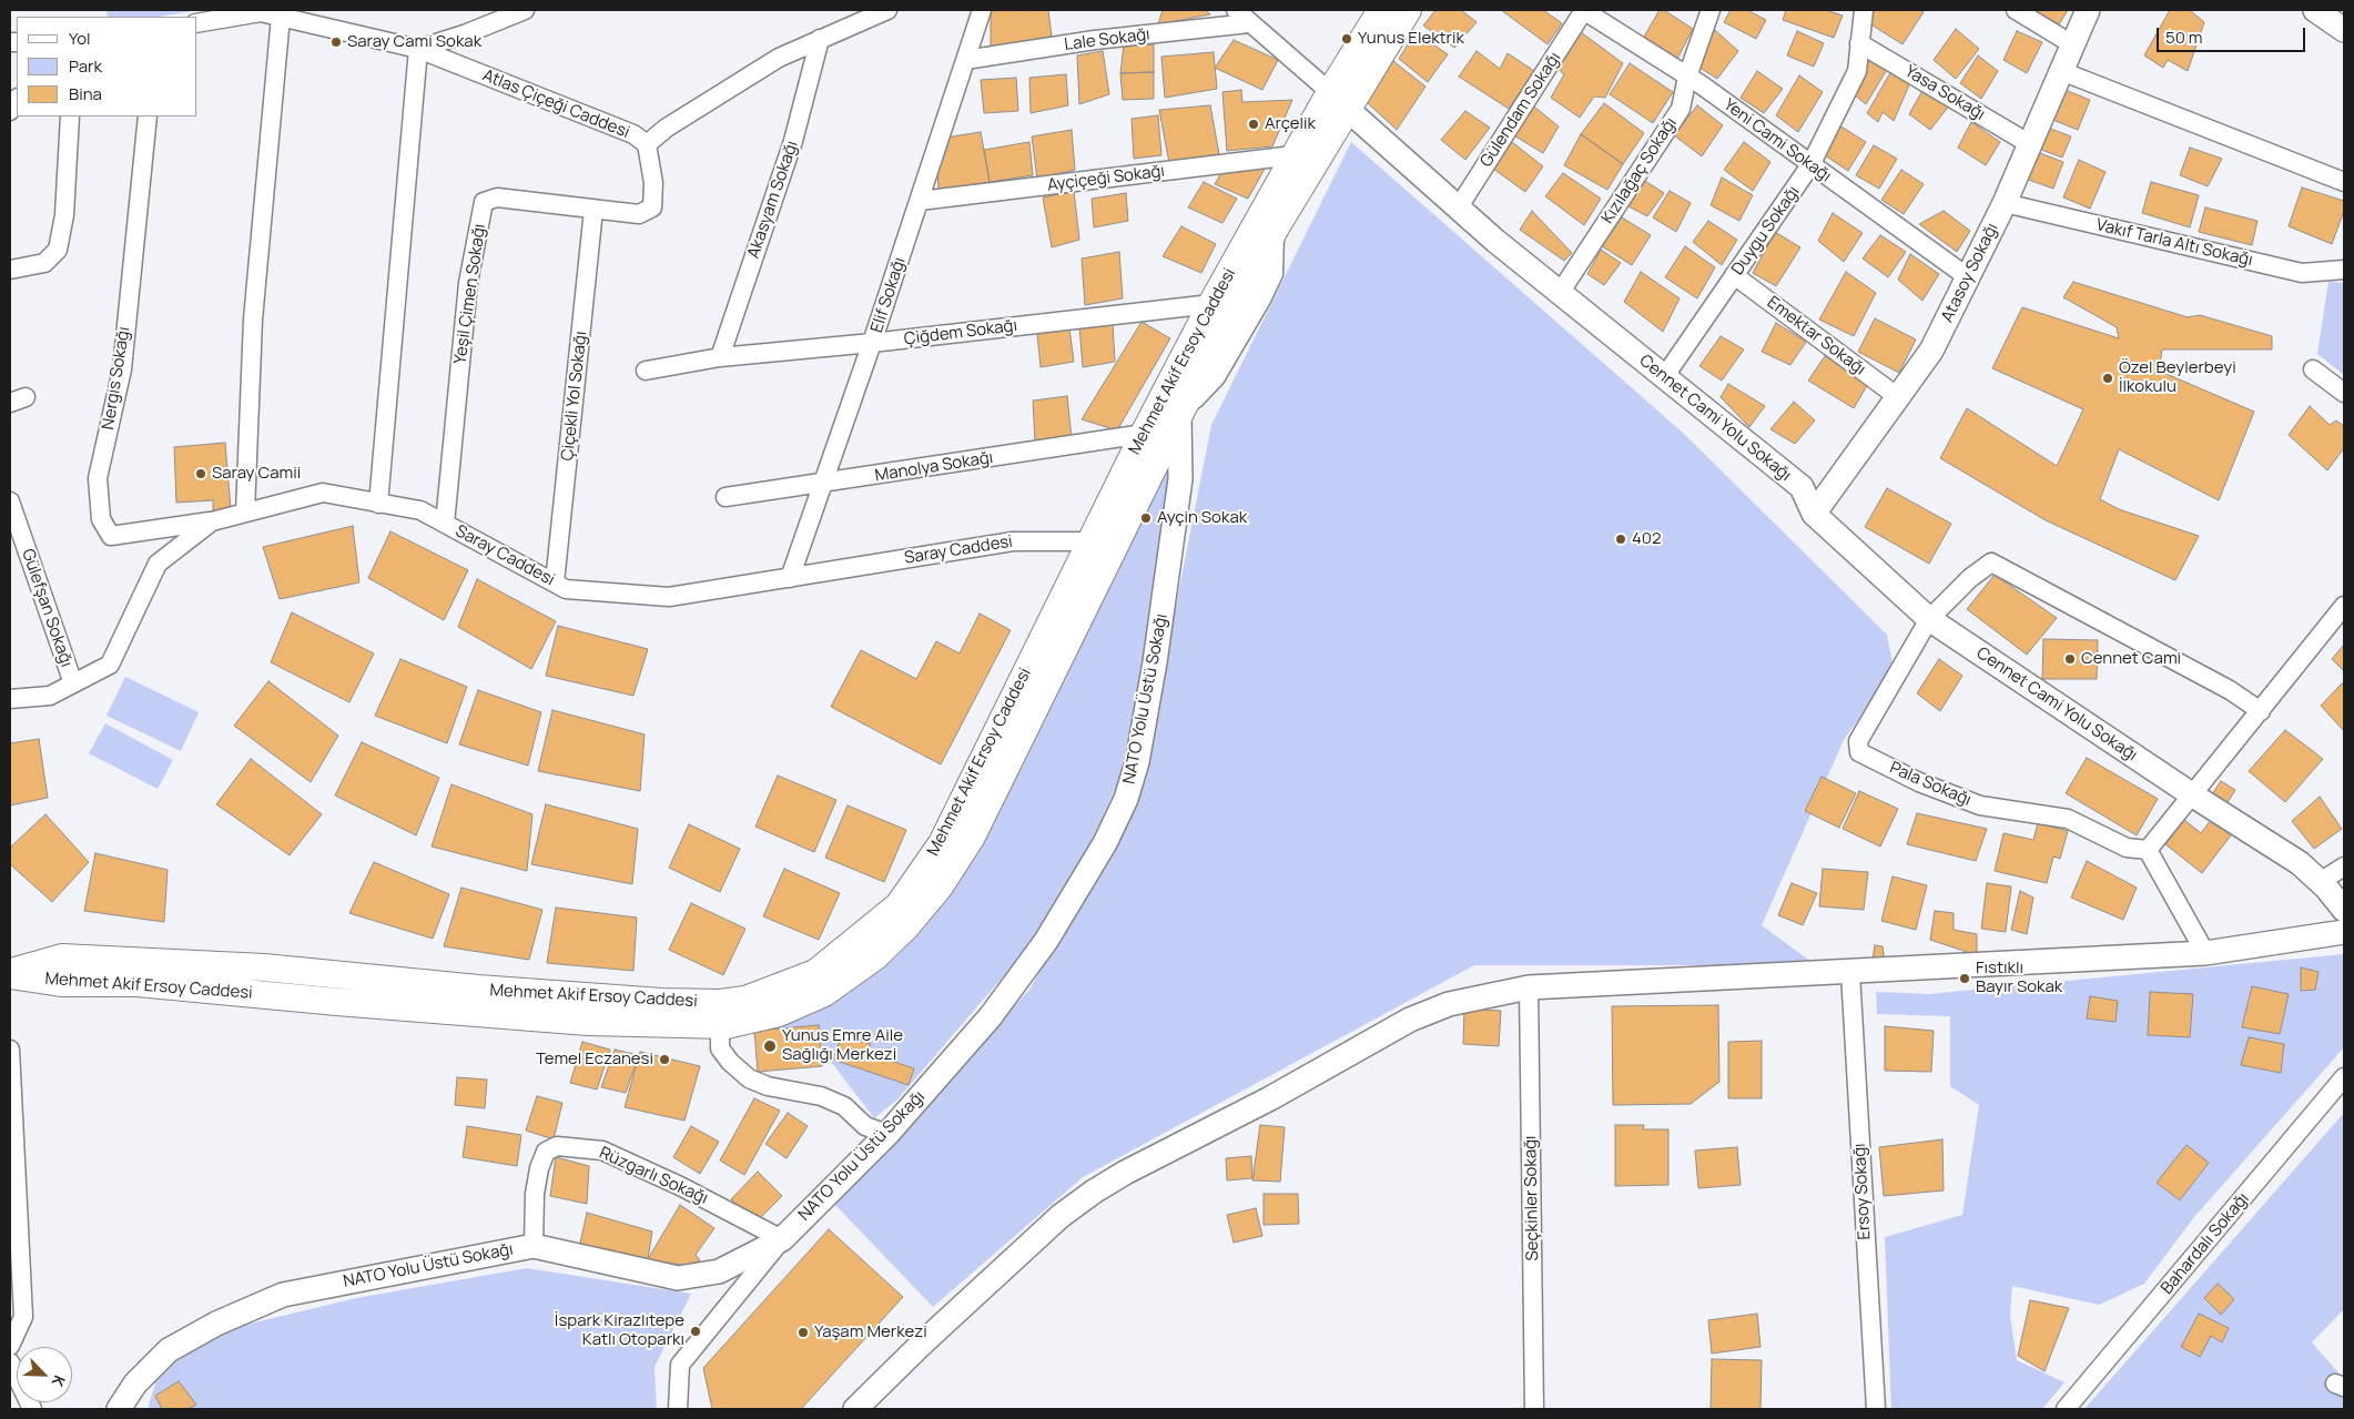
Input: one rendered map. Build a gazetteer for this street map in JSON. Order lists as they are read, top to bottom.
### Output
{
  "streets": {
    "main road": ["Mehmet Akif Ersoy Caddesi"],
    "street": [
      "Lale Sokağı",
      "Yasa Sokağı",
      "Atlas Çiçeği Caddesi",
      "Gülendam Sokağı",
      "Yeni Cami Sokağı",
      "Kızılağaç Sokağı",
      "Ayçiçeği Sokağı",
      "Akasyam Sokağı",
      "Duygu Sokağı",
      "Vakıf Tarla Altı Sokağı",
      "Atasoy Sokağı",
      "Yeşil Çimen Sokağı",
      "Elif Sokağı",
      "Çiğdem Sokağı",
      "Emektar Sokağı",
      "Nergis Sokağı",
      "Çiçekli Yol Sokağı",
      "Cennet Cami Yolu Sokağı",
      "Manolya Sokağı",
      "Saray Caddesi",
      "Gülefşan Sokağı",
      "NATO Yolu Üstü Sokağı",
      "Pala Sokağı",
      "Rüzgarlı Sokağı",
      "Ersoy Sokağı",
      "Seçkinler Sokağı",
      "Bahardalı Sokağı"
    ]
  },
  "crossings": [
    ["Lale Sokağı", "Elif Sokağı"],
    ["Yasa Sokağı", "Duygu Sokağı"],
    ["Yasa Sokağı", "Atasoy Sokağı"],
    ["Atlas Çiçeği Caddesi", "Akasyam Sokağı"],
    ["Atlas Çiçeği Caddesi", "Yeşil Çimen Sokağı"],
    ["Gülendam Sokağı", "Yeni Cami Sokağı"],
    ["Gülendam Sokağı", "Cennet Cami Yolu Sokağı"],
    ["Yeni Cami Sokağı", "Kızılağaç Sokağı"],
    ["Yeni Cami Sokağı", "Duygu Sokağı"],
    ["Yeni Cami Sokağı", "Atasoy Sokağı"],
    ["Kızılağaç Sokağı", "Cennet Cami Yolu Sokağı"],
    ["Ayçiçeği Sokağı", "Elif Sokağı"],
    ["Ayçiçeği Sokağı", "Mehmet Akif Ersoy Caddesi"],
    ["Akasyam Sokağı", "Çiğdem Sokağı"],
    ["Duygu Sokağı", "Emektar Sokağı"],
    ["Duygu Sokağı", "Cennet Cami Yolu Sokağı"],
    ["Vakıf Tarla Altı Sokağı", "Atasoy Sokağı"],
    ["Atasoy Sokağı", "Emektar Sokağı"],
    ["Atasoy Sokağı", "Cennet Cami Yolu Sokağı"],
    ["Yeşil Çimen Sokağı", "Çiçekli Yol Sokağı"],
    ["Yeşil Çimen Sokağı", "Saray Caddesi"],
    ["Elif Sokağı", "Çiğdem Sokağı"],
    ["Elif Sokağı", "Manolya Sokağı"],
    ["Elif Sokağı", "Saray Caddesi"],
    ["Çiğdem Sokağı", "Mehmet Akif Ersoy Caddesi"],
    ["Mehmet Akif Ersoy Caddesi", "Cennet Cami Yolu Sokağı"],
    ["Mehmet Akif Ersoy Caddesi", "Manolya Sokağı"],
    ["Mehmet Akif Ersoy Caddesi", "Saray Caddesi"],
    ["Mehmet Akif Ersoy Caddesi", "NATO Yolu Üstü Sokağı"],
    ["Nergis Sokağı", "Saray Caddesi"],
    ["Çiçekli Yol Sokağı", "Saray Caddesi"],
    ["Cennet Cami Yolu Sokağı", "Pala Sokağı"],
    ["Saray Caddesi", "Gülefşan Sokağı"],
    ["NATO Yolu Üstü Sokağı", "Rüzgarlı Sokağı"]
  ],
  "places": [
    "Yunus Elektrik",
    "Saray Cami Sokak",
    "Arçelik",
    "Özel Beylerbeyi İlkokulu",
    "Saray Camii",
    "Ayçin Sokak",
    "402",
    "Cennet Cami",
    "Fıstıklı Bayır Sokak",
    "Yunus Emre Aile Sağlığı Merkezi",
    "Temel Eczanesi",
    "İspark Kirazlıtepe Katlı Otoparkı",
    "Yaşam Merkezi"
  ],
  "legend": ["Yol", "Park", "Bina"],
  "scale_bar": "50 m",
  "north": "bottom right"
}
